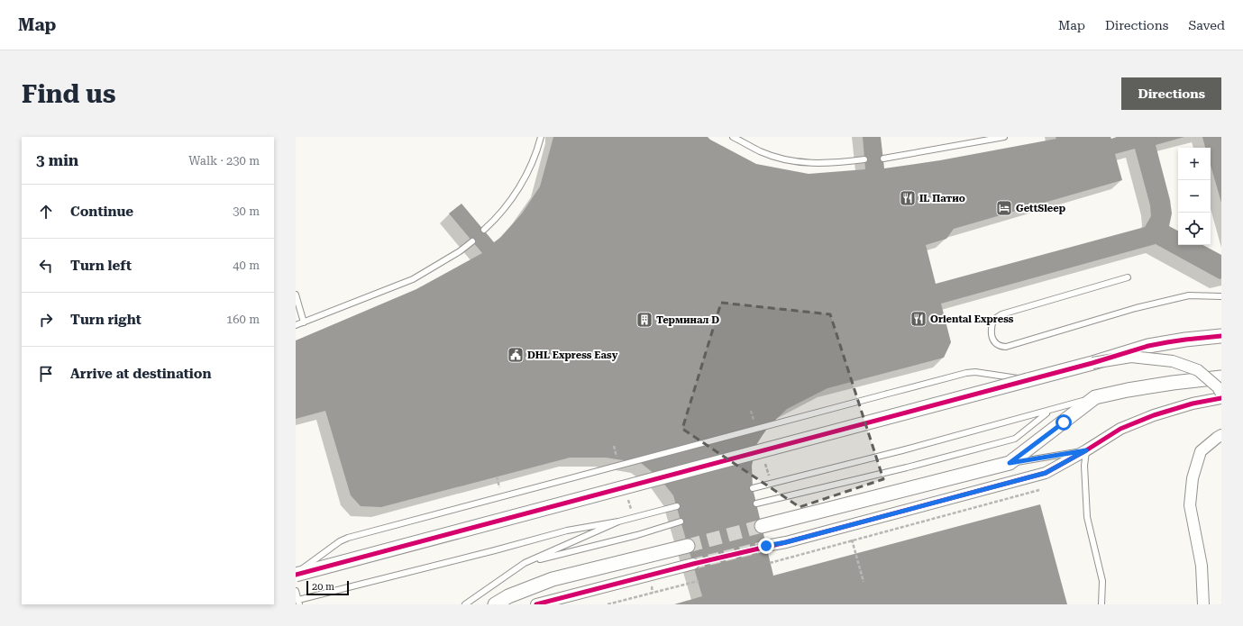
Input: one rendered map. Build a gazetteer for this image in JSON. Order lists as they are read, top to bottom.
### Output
{
  "places": {
    "restaurant": ["IL Патио", "Oriental Express"],
    "hotel": ["GettSleep"],
    "building": ["Терминал D"],
    "public building": ["DHL Express Easy"]
  },
  "scale_bar": "20 m",
  "page": {
    "header": "Map",
    "nav": ["Map", "Directions", "Saved"],
    "buttons": "Directions",
    "title": "Find us",
    "heading": ["3 min", "Walk · 230 m"],
    "map_buttons": ["+", "−"],
    "list": [
      ["Continue", "30 m"],
      ["Turn left", "40 m"],
      ["Turn right", "160 m"],
      "Arrive at destination"
    ],
    "scale": "20 m"
  }
}
